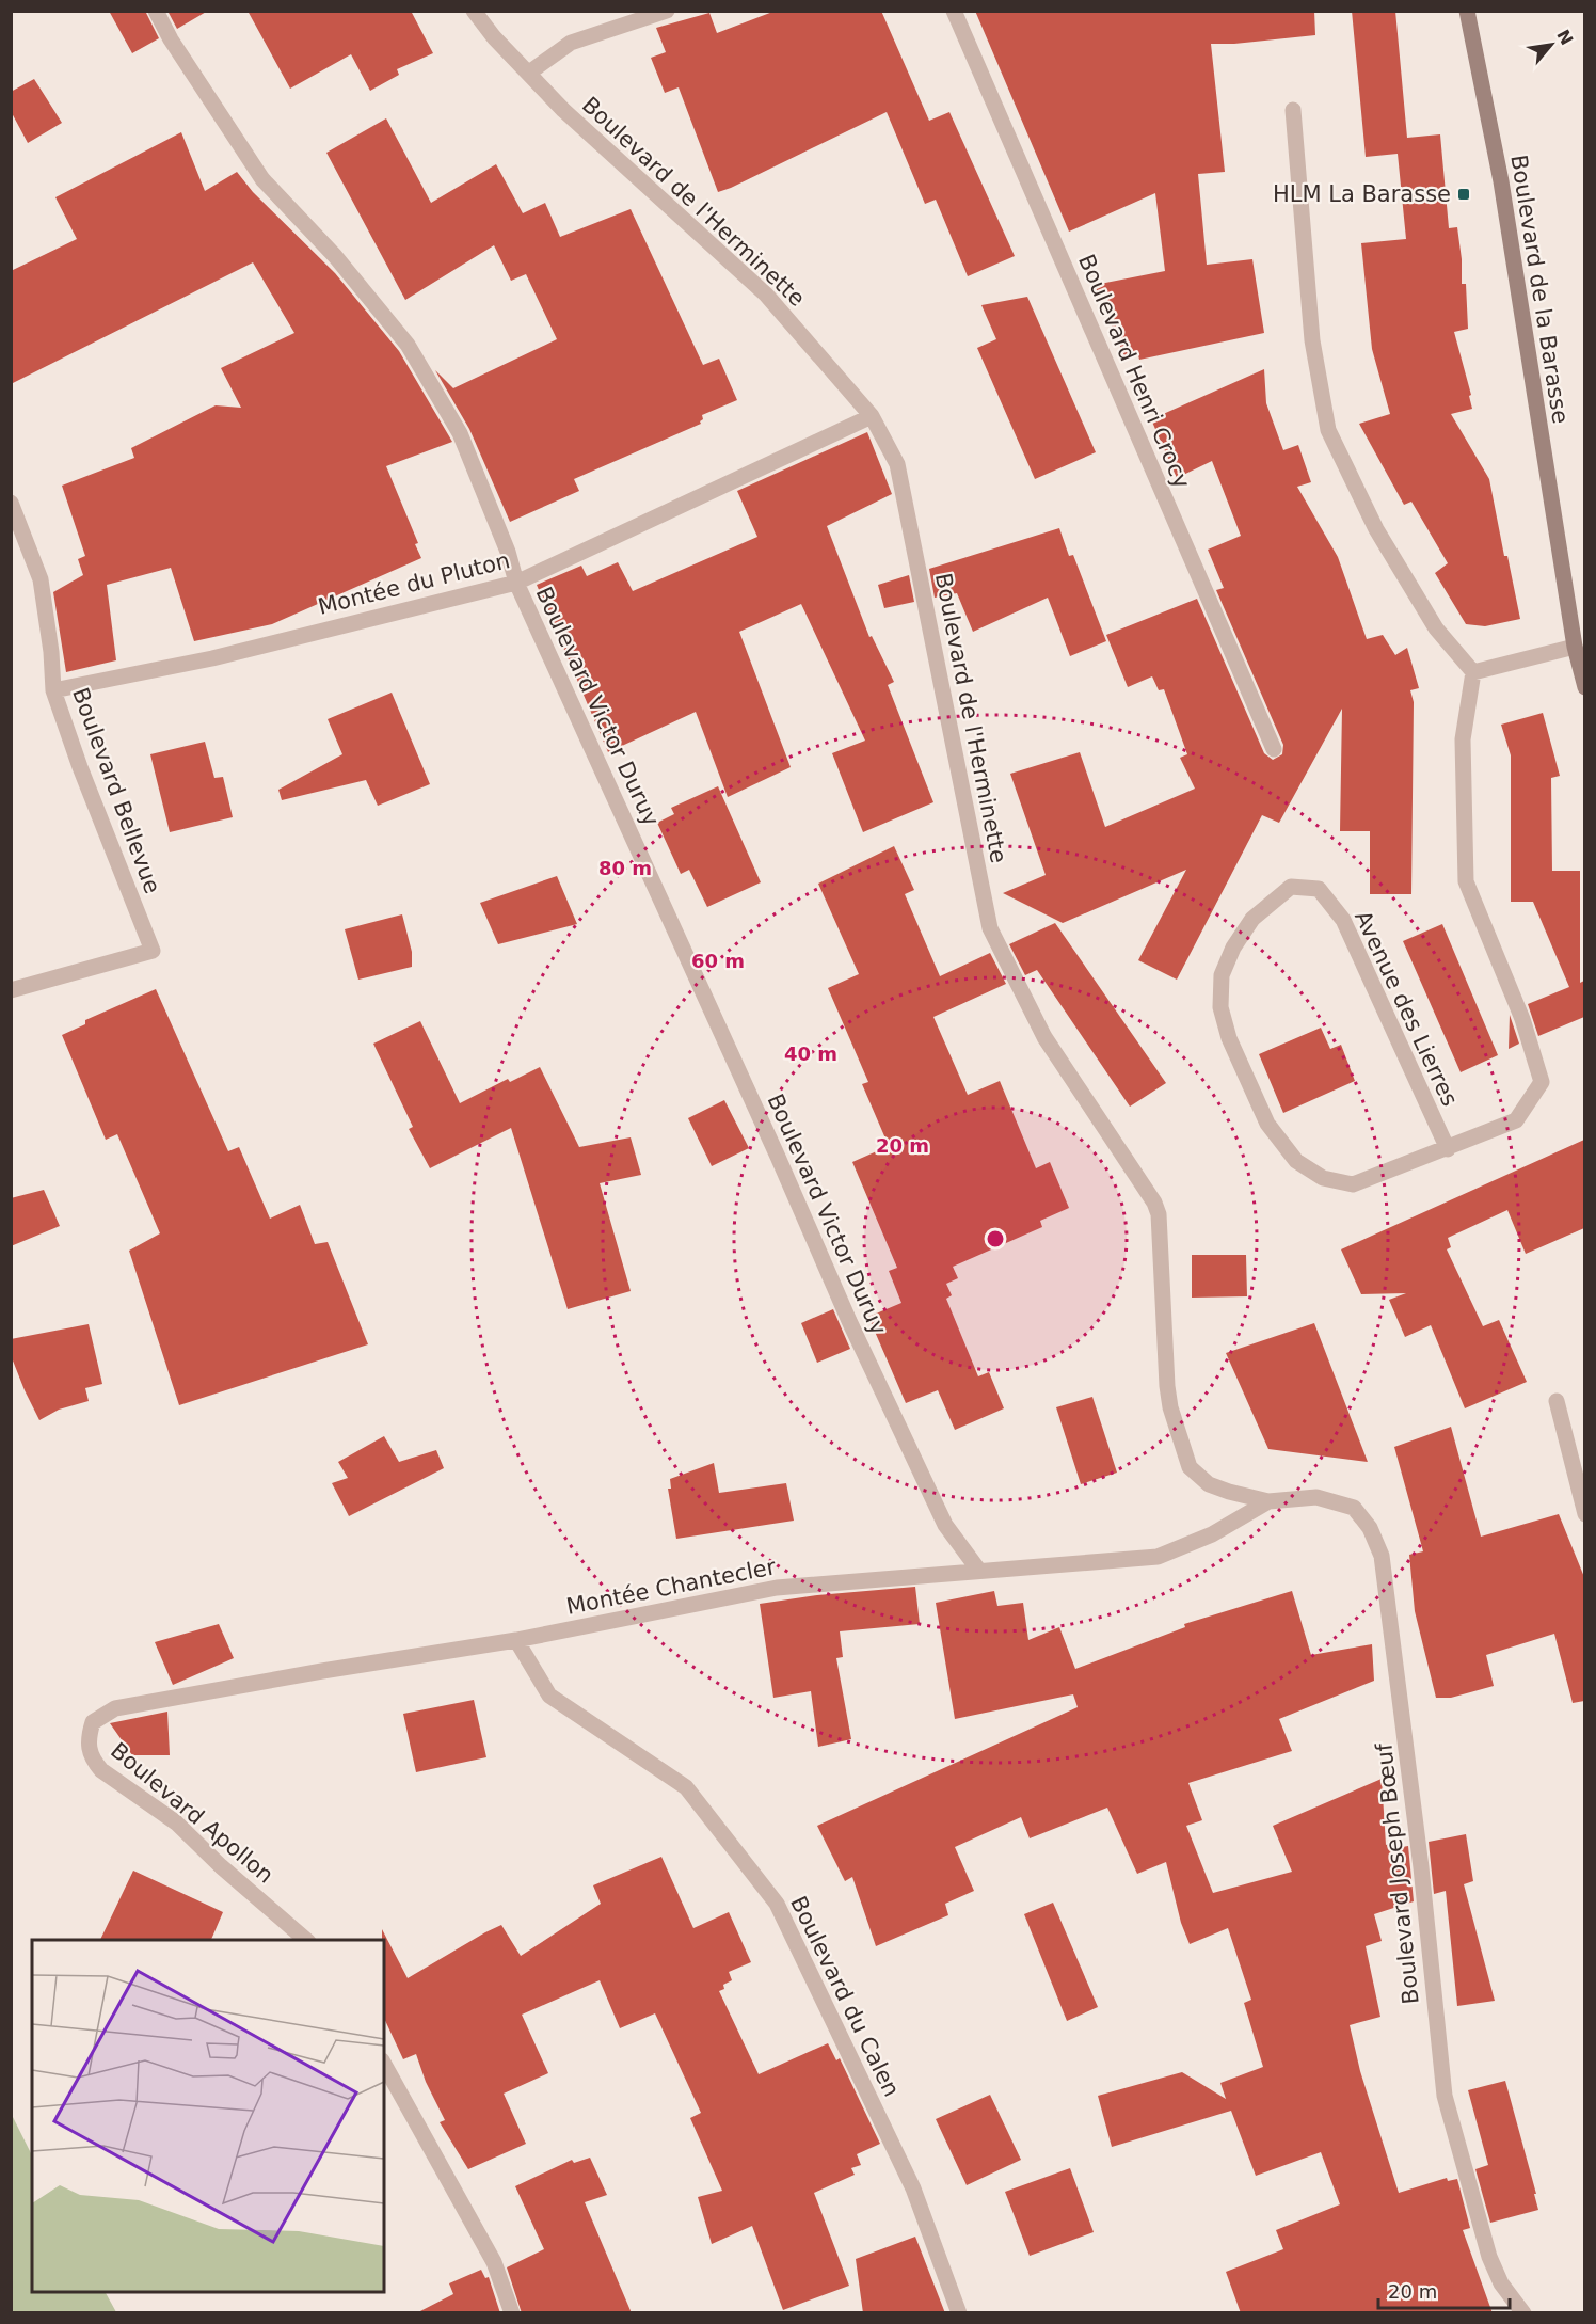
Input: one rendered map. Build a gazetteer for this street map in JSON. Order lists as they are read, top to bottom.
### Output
{
  "streets": {
    "main road": ["Boulevard de la Barasse"],
    "street": [
      "Boulevard de l'Herminette",
      "Boulevard Henri Crocy",
      "Montée du Pluton",
      "Boulevard Victor Duruy",
      "Boulevard Bellevue",
      "Avenue des Lierres",
      "Montée Chantecler",
      "Boulevard Apollon",
      "Boulevard Joseph Bœuf",
      "Boulevard du Calen"
    ]
  },
  "crossings": [
    ["Boulevard de l'Herminette", "Montée du Pluton"],
    ["Boulevard de l'Herminette", "Montée Chantecler"],
    ["Boulevard de l'Herminette", "Boulevard Joseph Bœuf"],
    ["Montée du Pluton", "Boulevard Victor Duruy"],
    ["Montée du Pluton", "Boulevard Bellevue"],
    ["Boulevard Victor Duruy", "Montée Chantecler"],
    ["Montée Chantecler", "Boulevard Apollon"],
    ["Montée Chantecler", "Boulevard Joseph Bœuf"],
    ["Montée Chantecler", "Boulevard du Calen"]
  ],
  "places": {
    "transit": ["HLM La Barasse"]
  },
  "scale_bar": "20 m",
  "north": "top right",
  "rings": [
    "80 m",
    "60 m",
    "40 m",
    "20 m"
  ]
}
